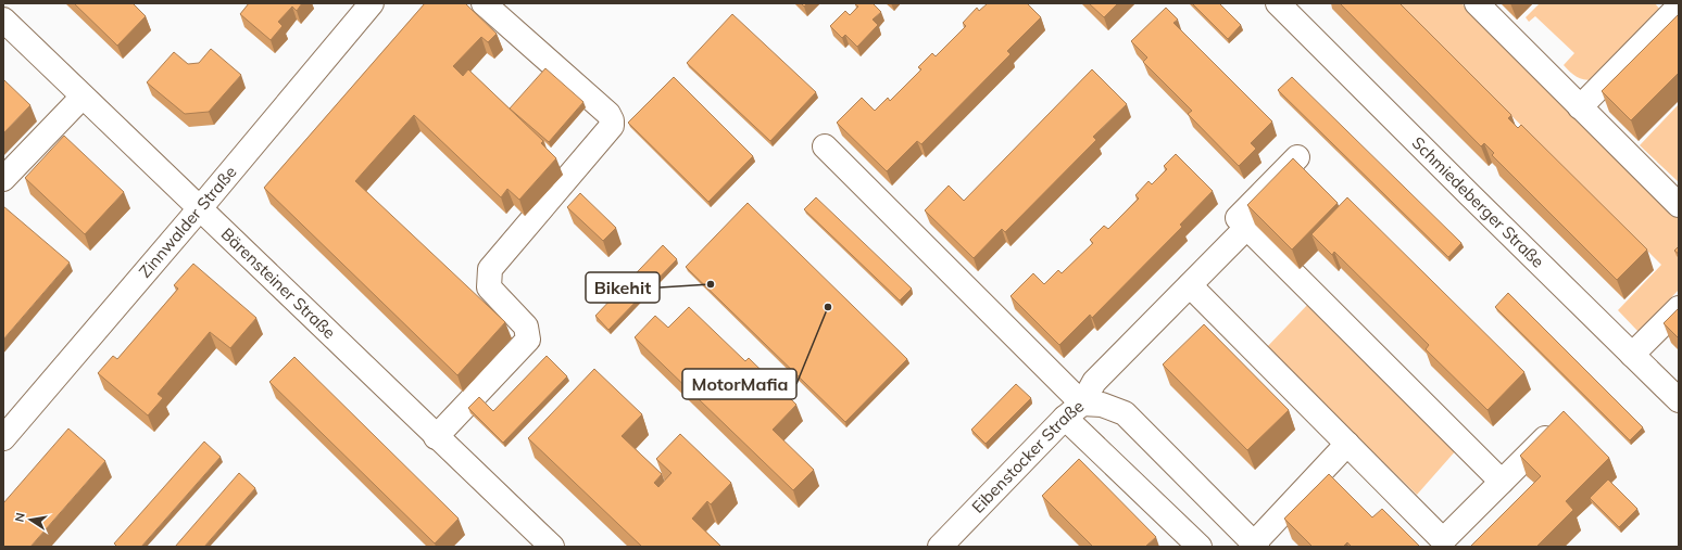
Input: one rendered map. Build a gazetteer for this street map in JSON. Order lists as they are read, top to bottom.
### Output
{
  "streets": {
    "street": [
      "Schmiedeberger Straße",
      "Zinnwalder Straße",
      "Bärensteiner Straße",
      "Eibenstocker Straße"
    ]
  },
  "crossings": [
    ["Zinnwalder Straße", "Bärensteiner Straße"]
  ],
  "places": ["Bikehit", "MotorMafia"],
  "north": "left"
}
